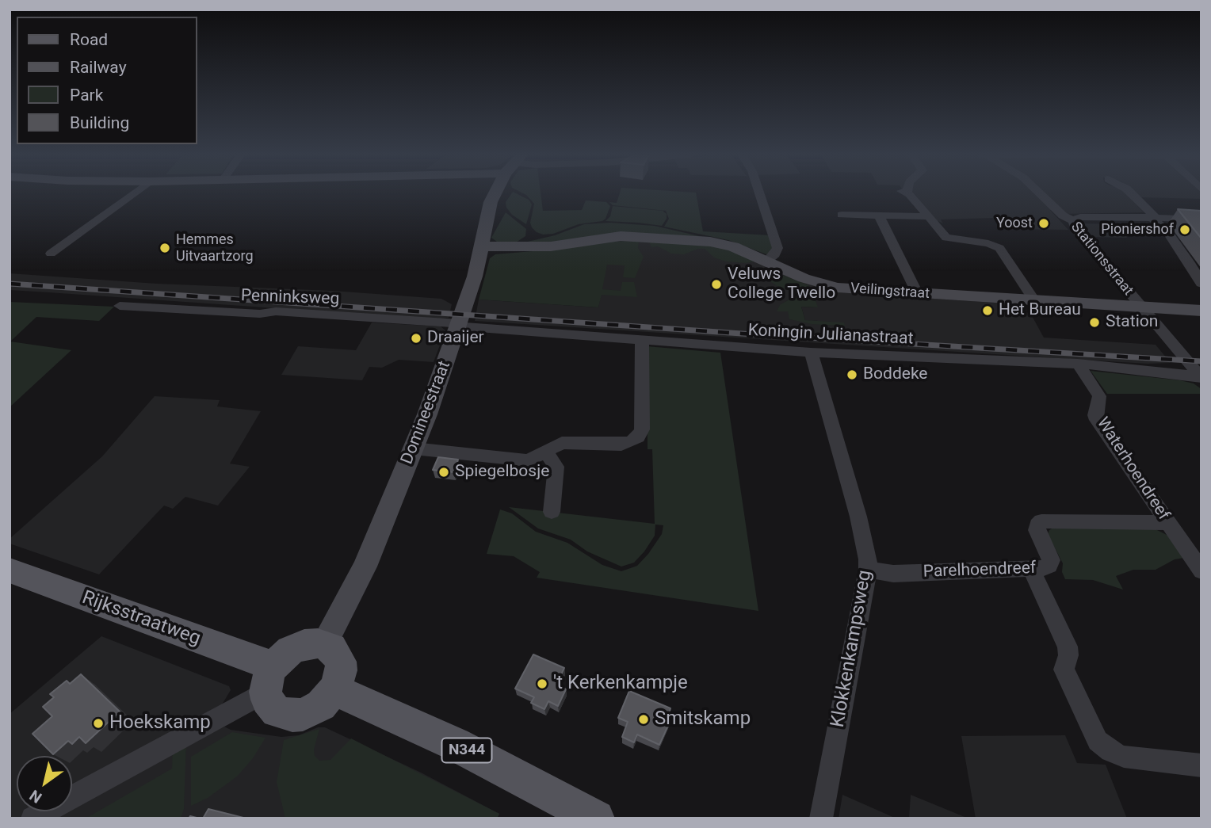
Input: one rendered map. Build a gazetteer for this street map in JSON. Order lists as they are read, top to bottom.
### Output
{
  "streets": {
    "main road": ["Rijksstraatweg", "N344"],
    "street": [
      "Stationsstraat",
      "Veilingstraat",
      "Penninksweg",
      "Koningin Julianastraat",
      "Domineestraat",
      "Waterhoendreef",
      "Parelhoendreef",
      "Klokkenkampsweg"
    ]
  },
  "crossings": [
    ["Stationsstraat", "Veilingstraat"],
    ["Stationsstraat", "Koningin Julianastraat"],
    ["Veilingstraat", "Domineestraat"],
    ["Penninksweg", "Koningin Julianastraat"],
    ["Penninksweg", "Domineestraat"],
    ["Koningin Julianastraat", "Domineestraat"],
    ["Koningin Julianastraat", "Waterhoendreef"],
    ["Koningin Julianastraat", "Klokkenkampsweg"],
    ["Domineestraat", "Rijksstraatweg"],
    ["Domineestraat", "N344"],
    ["Waterhoendreef", "Parelhoendreef"],
    ["Parelhoendreef", "Klokkenkampsweg"],
    ["Rijksstraatweg", "N344"]
  ],
  "places": [
    "Yoost",
    "Pioniershof",
    "Hemmes Uitvaartzorg",
    "Veluws College Twello",
    "Het Bureau",
    "Station",
    "Draaijer",
    "Boddeke",
    "Spiegelbosje",
    "'t Kerkenkampje",
    "Smitskamp",
    "Hoekskamp"
  ],
  "legend": [
    "Road",
    "Railway",
    "Park",
    "Building"
  ],
  "north": "bottom left"
}
